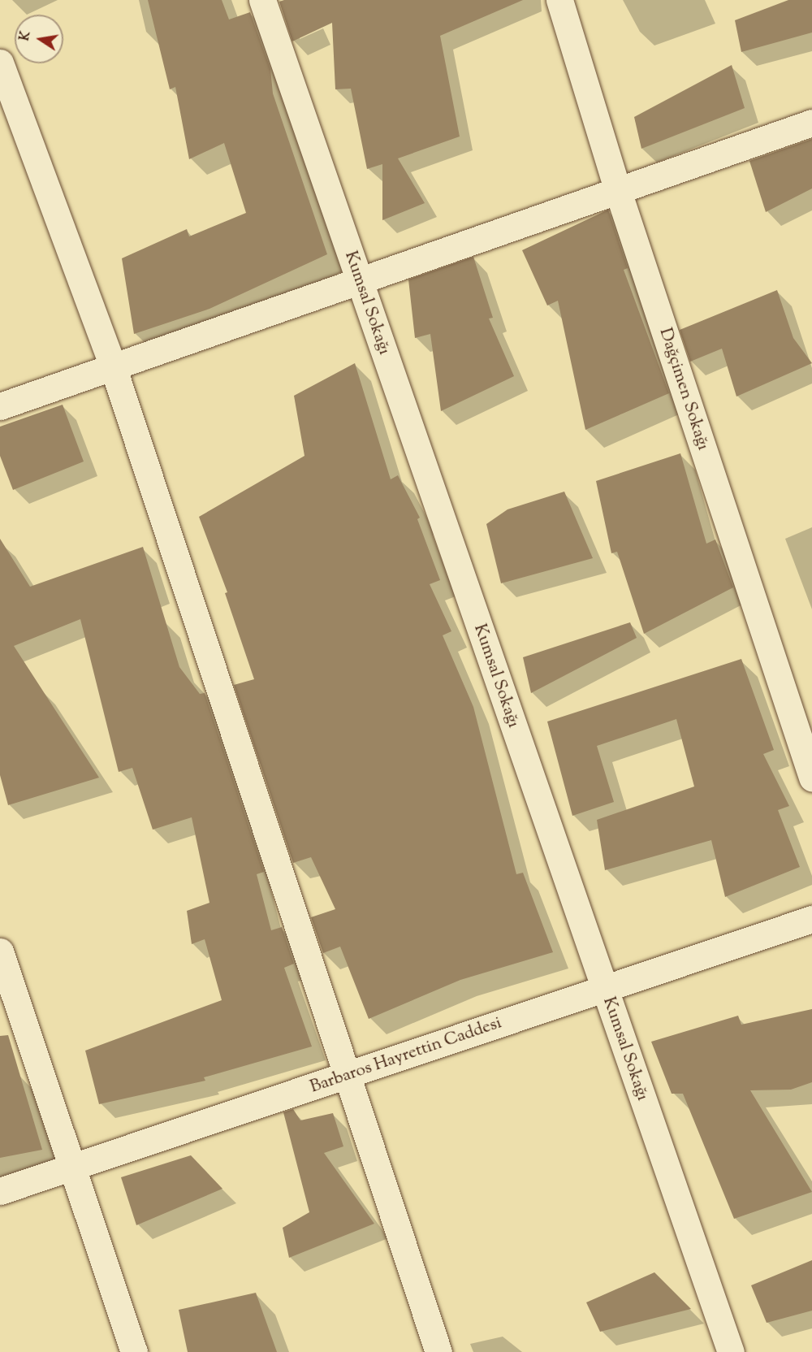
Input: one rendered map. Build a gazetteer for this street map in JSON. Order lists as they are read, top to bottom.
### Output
{
  "streets": {
    "street": ["Kumsal Sokağı", "Dağçimen Sokağı", "Barbaros Hayrettin Caddesi"]
  },
  "crossings": [
    ["Kumsal Sokağı", "Barbaros Hayrettin Caddesi"]
  ],
  "north": "left"
}
